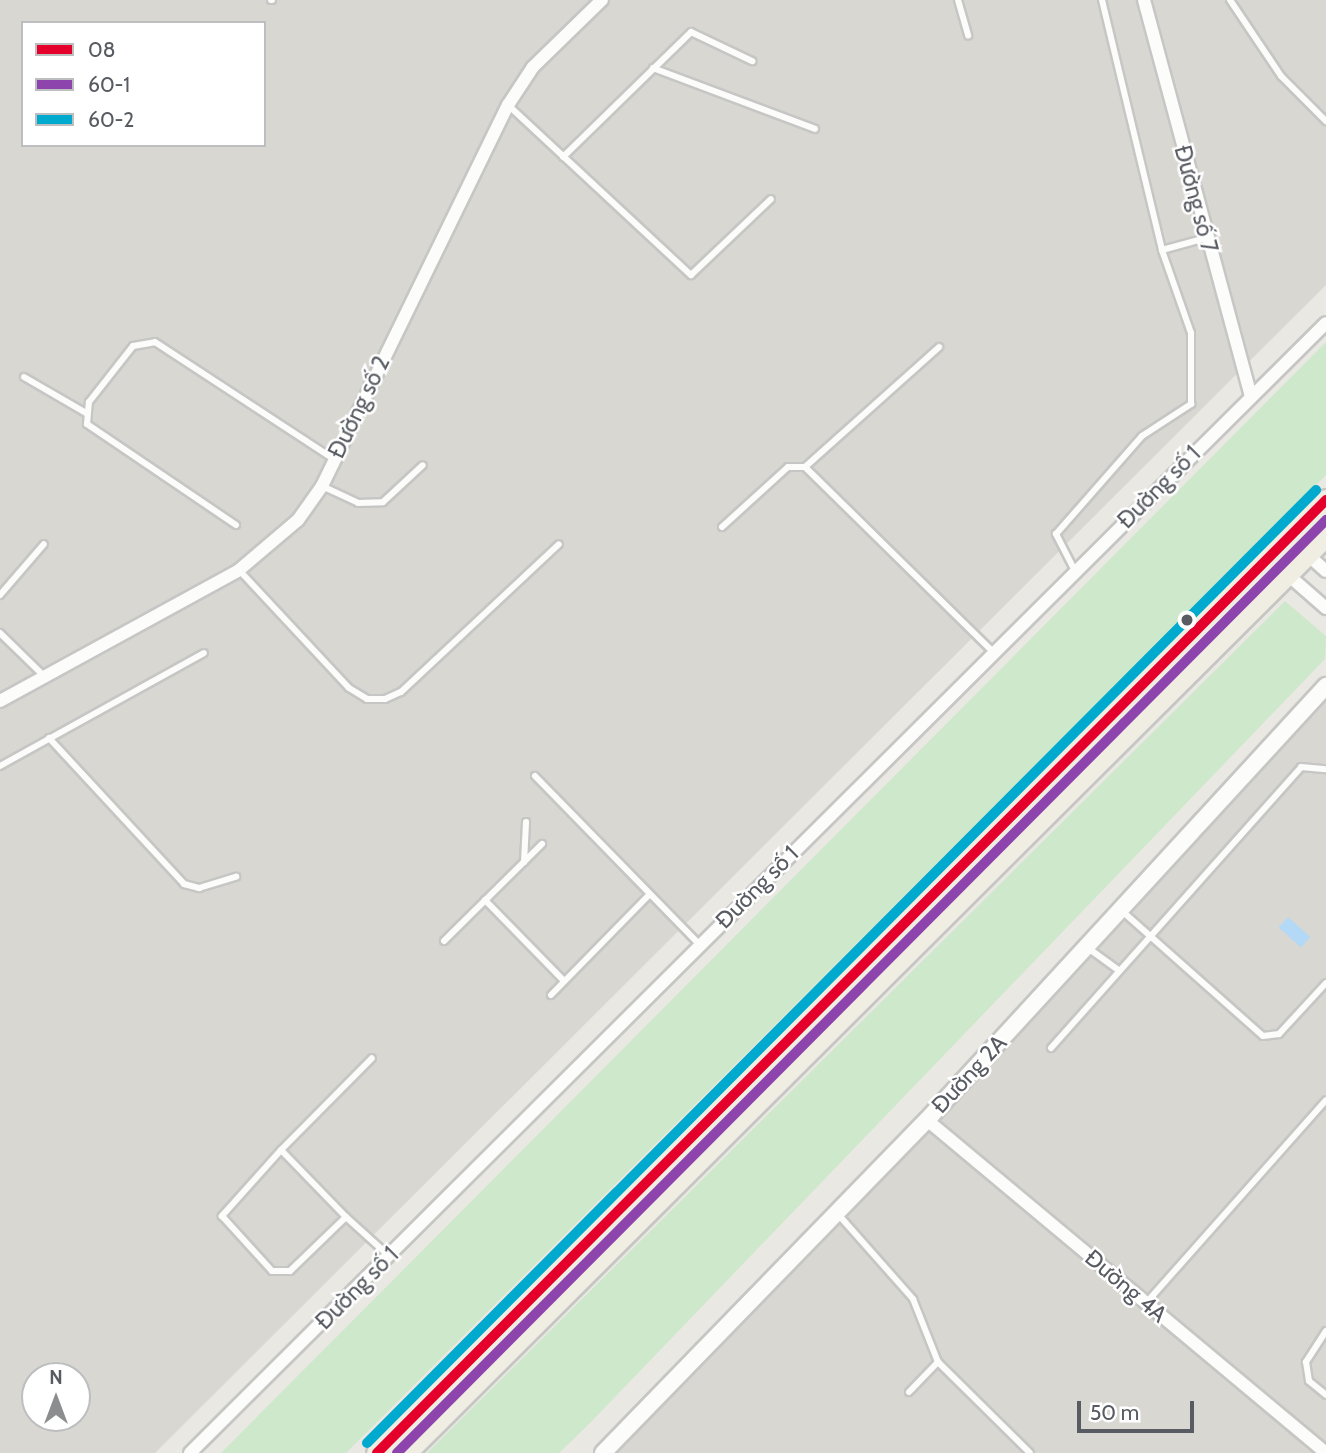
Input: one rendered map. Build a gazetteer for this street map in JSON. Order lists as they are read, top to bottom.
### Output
{
  "streets": {
    "street": [
      "Đường số 7",
      "Đường số 2",
      "Đường số 1",
      "Đường 2A",
      "Đường 4A"
    ]
  },
  "crossings": [
    ["Đường số 7", "Đường số 1"],
    ["Đường 2A", "Đường 4A"]
  ],
  "lines": ["transit line 60-2", "transit line 08", "transit line 60-1"],
  "legend": ["08", "60-1", "60-2"],
  "scale_bar": "50 m",
  "north": "top"
}
